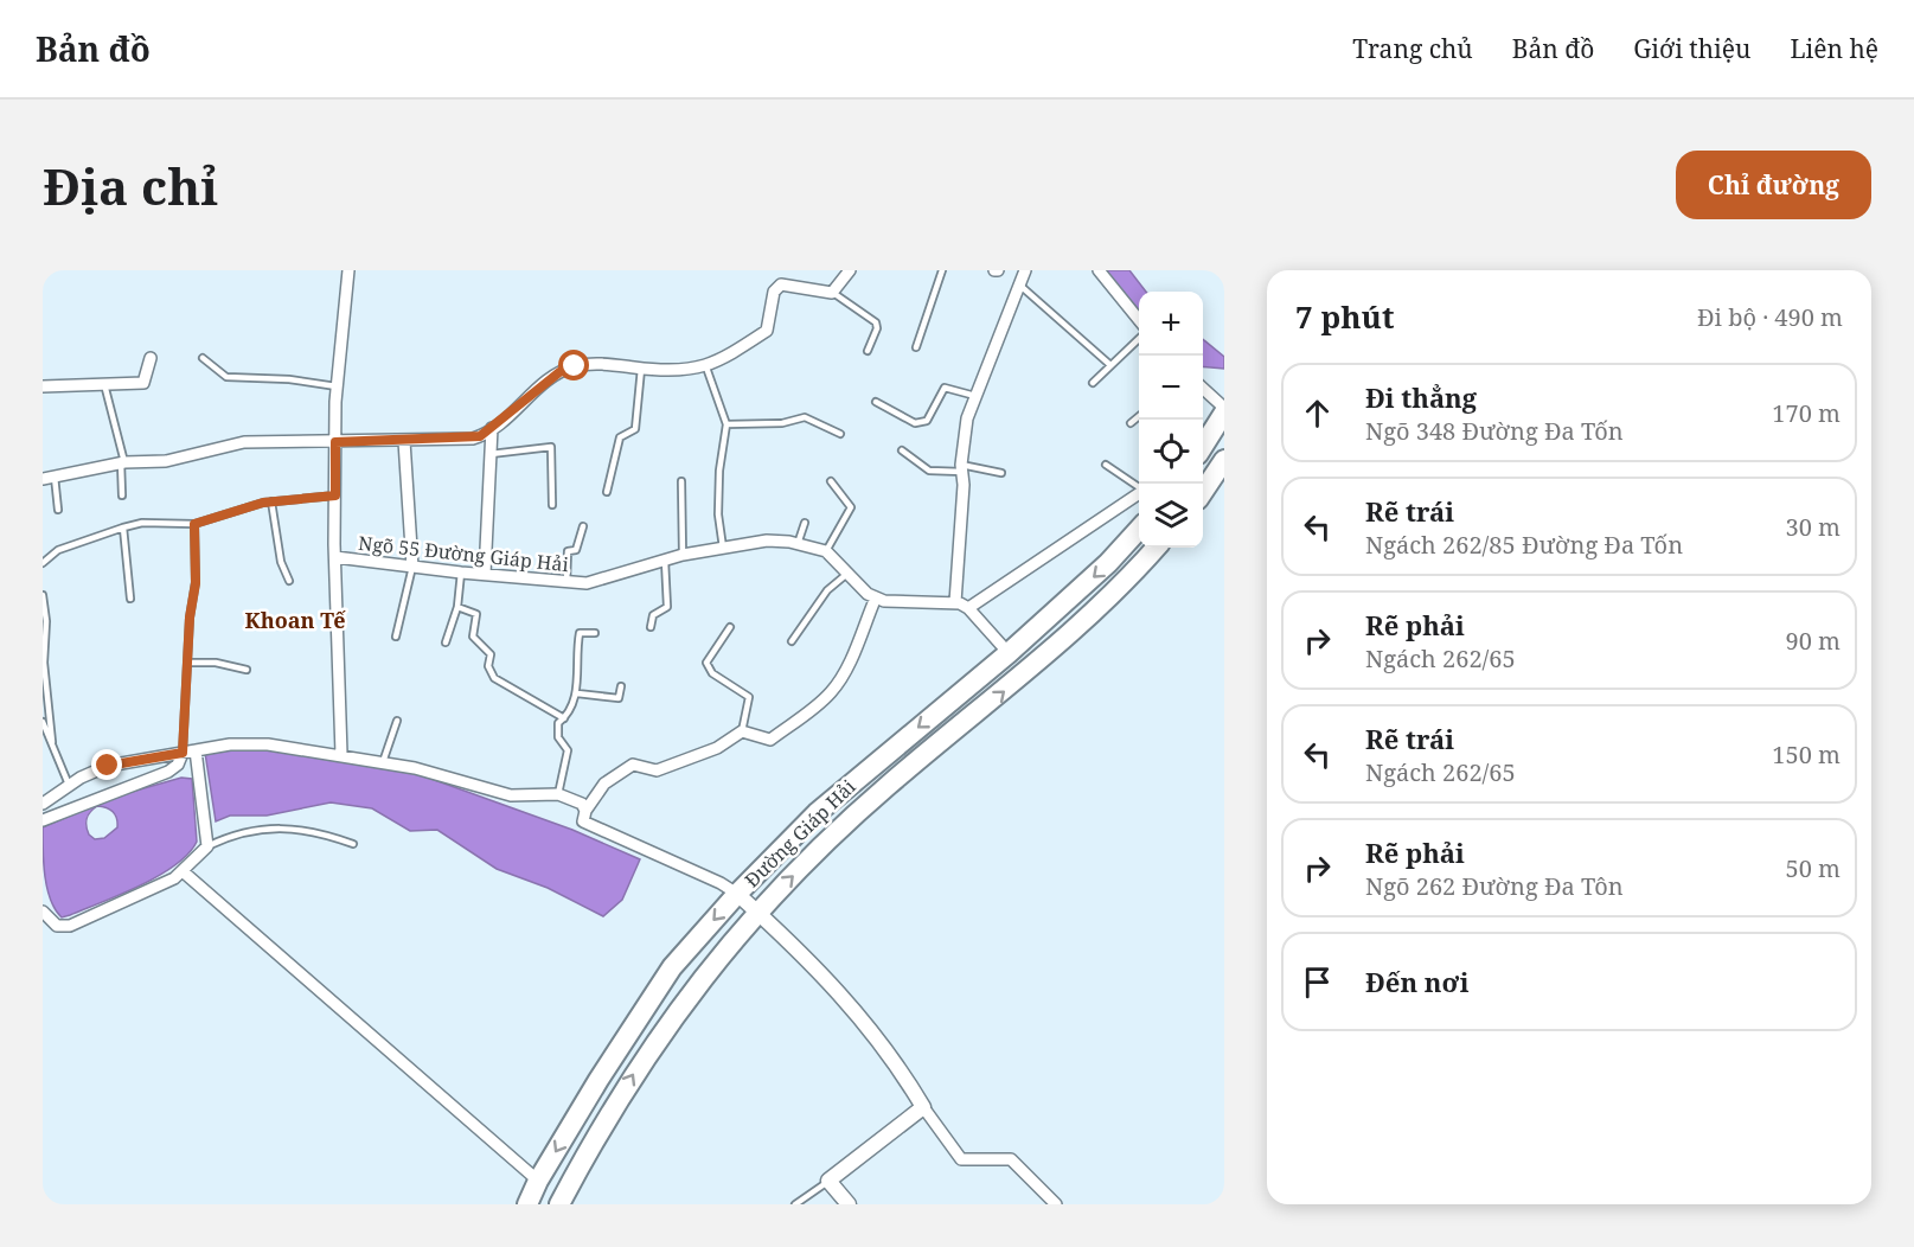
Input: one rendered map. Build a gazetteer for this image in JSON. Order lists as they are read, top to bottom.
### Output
{
  "streets": {
    "highway": ["Đường Giáp Hải"],
    "street": ["Ngõ 55 Đường Giáp Hải"]
  },
  "districts": ["Khoan Tế"],
  "page": {
    "header": "Bản đồ",
    "nav": [
      "Trang chủ",
      "Bản đồ",
      "Giới thiệu",
      "Liên hệ"
    ],
    "buttons": "Chỉ đường",
    "title": "Địa chỉ",
    "heading": ["7 phút", "Đi bộ · 490 m"],
    "map_buttons": ["+", "−"],
    "list": [
      ["Đi thẳng", "Ngõ 348 Đường Đa Tốn", "170 m"],
      ["Rẽ trái", "Ngách 262/85 Đường Đa Tốn", "30 m"],
      ["Rẽ phải", "Ngách 262/65", "90 m"],
      ["Rẽ trái", "Ngách 262/65", "150 m"],
      ["Rẽ phải", "Ngõ 262 Đường Đa Tôn", "50 m"],
      "Đến nơi"
    ]
  }
}
